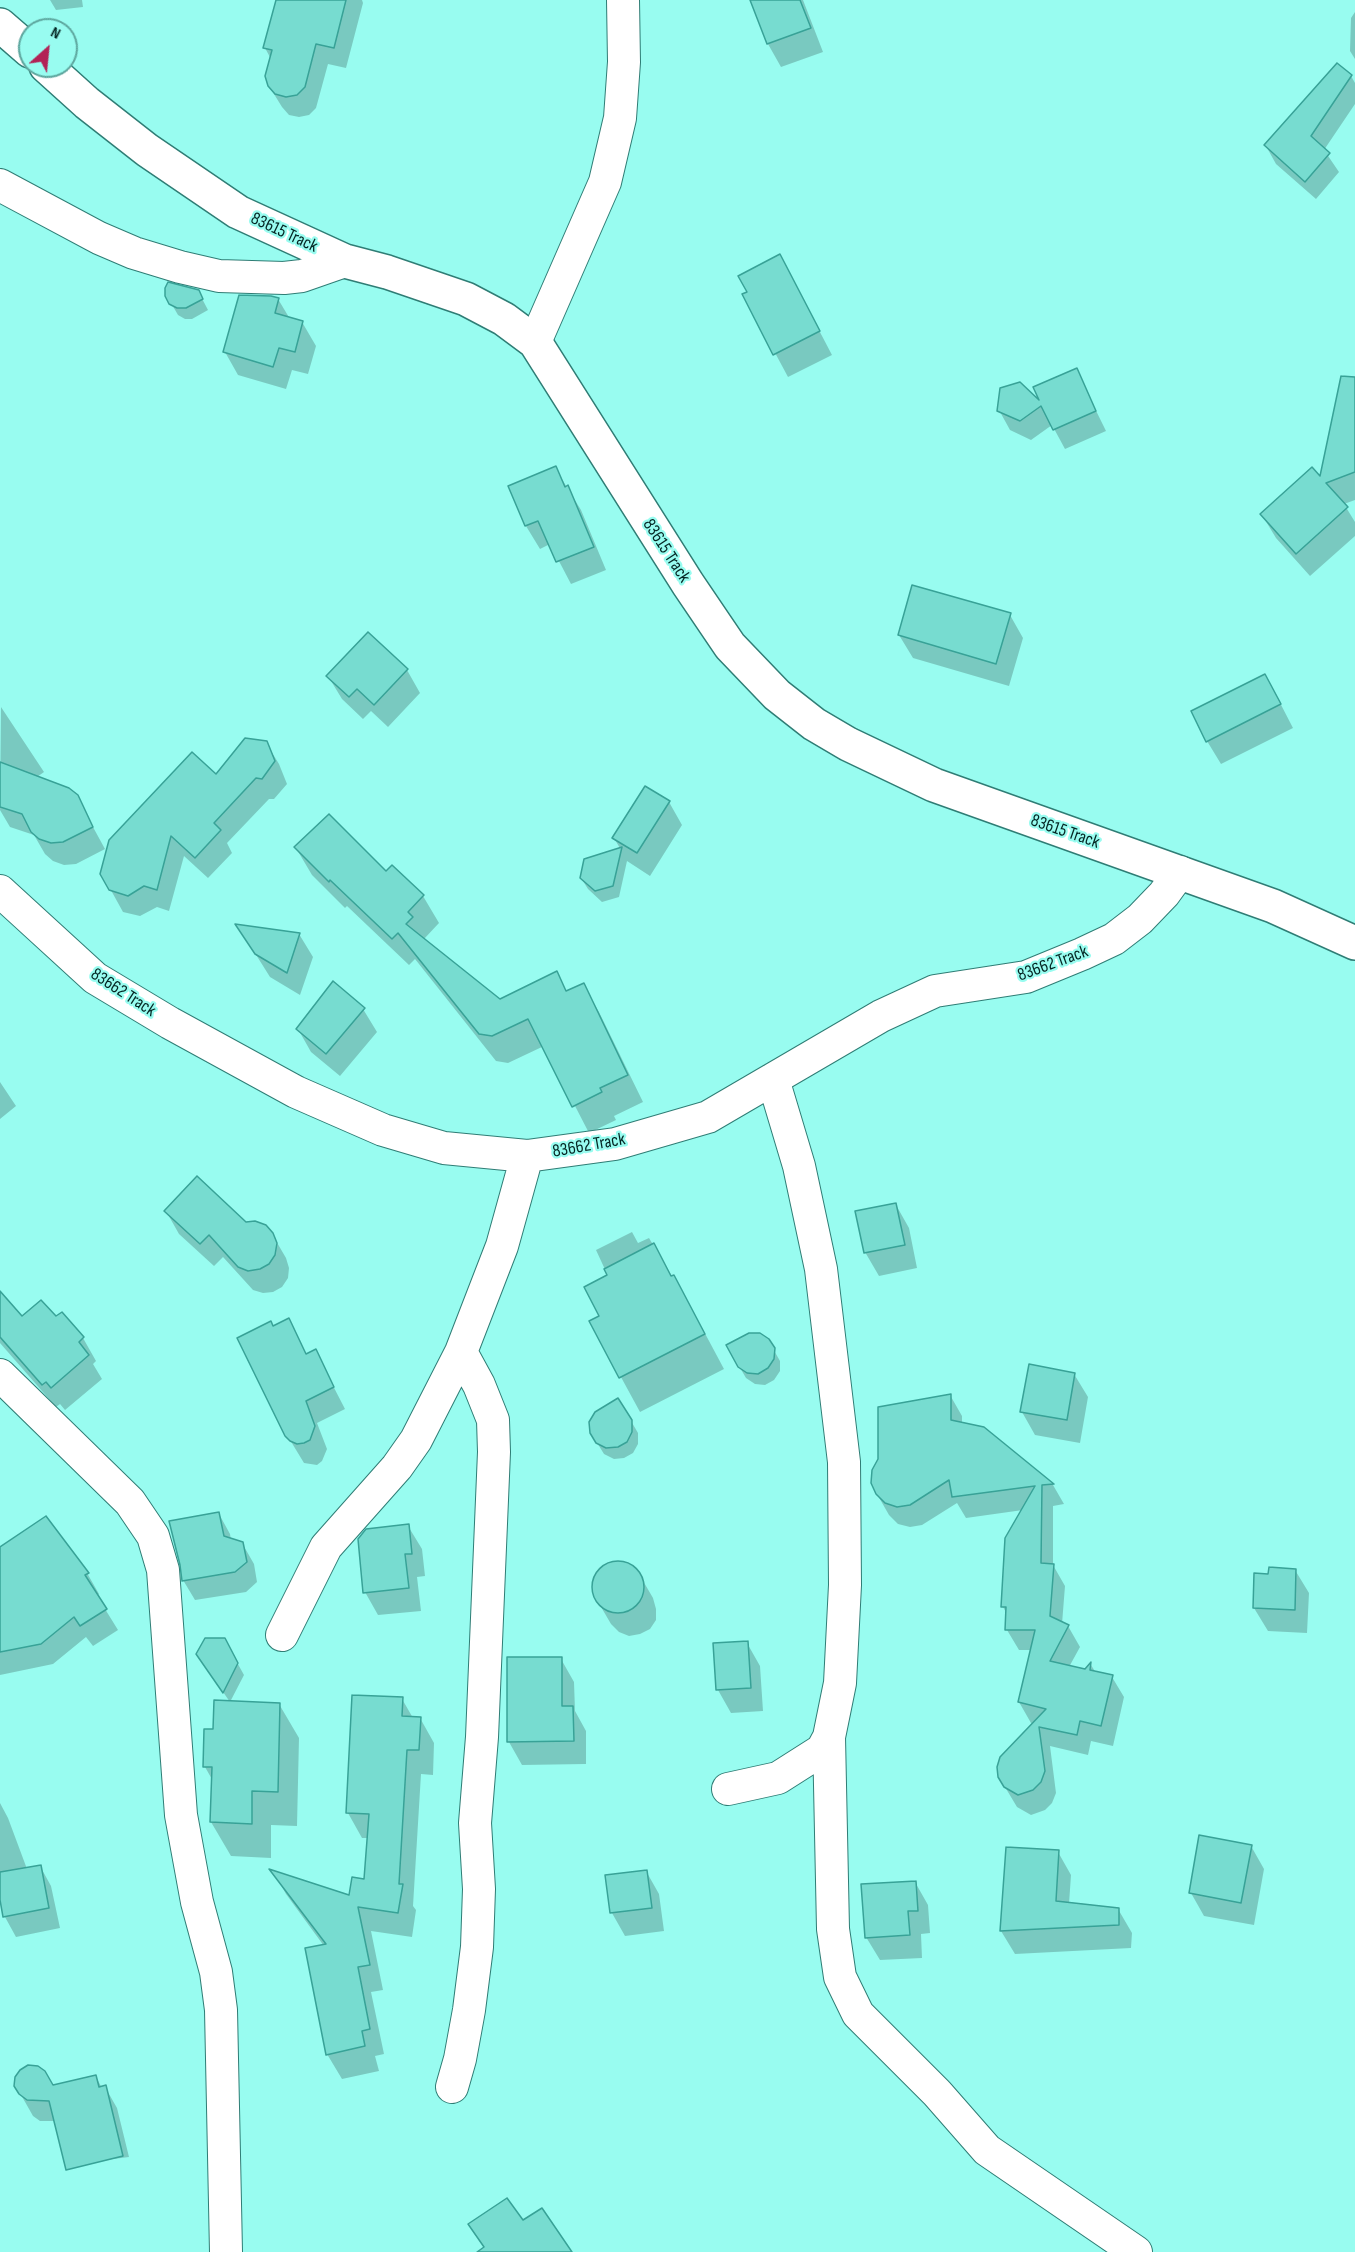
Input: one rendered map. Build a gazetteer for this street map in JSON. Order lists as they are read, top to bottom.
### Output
{
  "streets": {
    "street": ["83615 Track", "83662 Track"]
  },
  "crossings": [
    ["83615 Track", "83662 Track"]
  ],
  "north": "top right"
}
